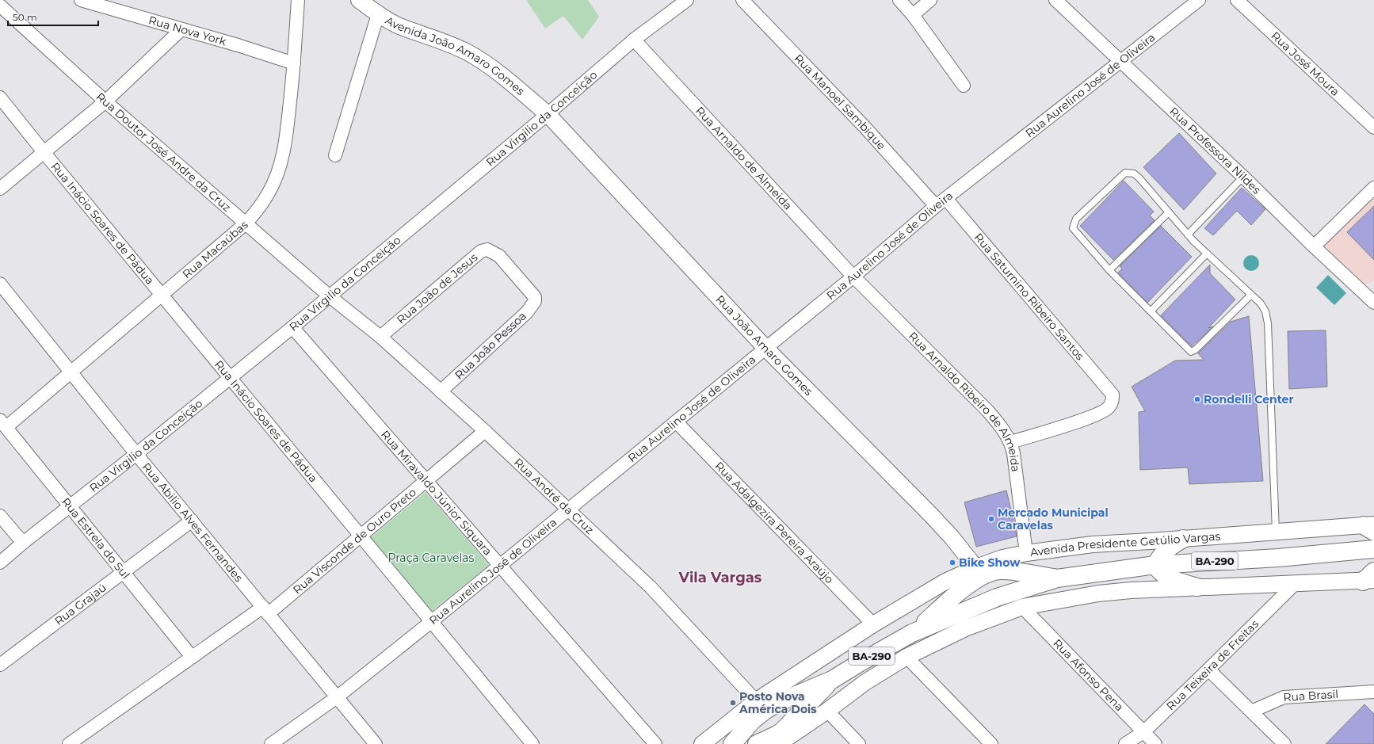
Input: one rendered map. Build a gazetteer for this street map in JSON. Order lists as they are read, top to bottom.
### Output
{
  "streets": {
    "main road": ["Avenida Presidente Getúlio Vargas", "BA-290"],
    "street": [
      "Rua Nova York",
      "Avenida João Amaro Gomes",
      "Rua José Moura",
      "Rua Aurelino José de Oliveira",
      "Rua Manoel Sambique",
      "Rua Virgilio da Conceição",
      "Rua Professora Nildes",
      "Rua Doutor José Andre da Cruz",
      "Rua Arnaldo de Almeida",
      "Rua Inácio Soares de Pádua",
      "Rua Macaúbas",
      "Rua João de Jesus",
      "Rua Saturnino Ribeiro Santos",
      "Rua João Pessoa",
      "Rua João Amaro Gomes",
      "Rua Arnaldo Ribeiro de Almeida",
      "Rua Miravaldo Júnior Siquara",
      "Rua André da Cruz",
      "Rua Abilio Alves Fernandes",
      "Rua Adalgezira Pereira Araújo",
      "Rua Estrela do Sul",
      "Rua Visconde de Ouro Preto",
      "Rua Grajaú",
      "Rua Teixeira de Freitas",
      "Rua Afonso Pena",
      "Rua Brasil"
    ]
  },
  "crossings": [
    ["Rua Nova York", "Rua Macaúbas"],
    ["Avenida João Amaro Gomes", "Rua Virgilio da Conceição"],
    ["Avenida João Amaro Gomes", "Rua João Amaro Gomes"],
    ["Rua Aurelino José de Oliveira", "Rua Manoel Sambique"],
    ["Rua Aurelino José de Oliveira", "Rua Professora Nildes"],
    ["Rua Aurelino José de Oliveira", "Rua Arnaldo de Almeida"],
    ["Rua Aurelino José de Oliveira", "Rua Inácio Soares de Pádua"],
    ["Rua Aurelino José de Oliveira", "Rua Saturnino Ribeiro Santos"],
    ["Rua Aurelino José de Oliveira", "Rua João Amaro Gomes"],
    ["Rua Aurelino José de Oliveira", "Rua Arnaldo Ribeiro de Almeida"],
    ["Rua Aurelino José de Oliveira", "Rua Miravaldo Júnior Siquara"],
    ["Rua Aurelino José de Oliveira", "Rua André da Cruz"],
    ["Rua Aurelino José de Oliveira", "Rua Abilio Alves Fernandes"],
    ["Rua Aurelino José de Oliveira", "Rua Adalgezira Pereira Araújo"],
    ["Rua Manoel Sambique", "Rua Saturnino Ribeiro Santos"],
    ["Rua Virgilio da Conceição", "Rua Doutor José Andre da Cruz"],
    ["Rua Virgilio da Conceição", "Rua Arnaldo de Almeida"],
    ["Rua Virgilio da Conceição", "Rua Inácio Soares de Pádua"],
    ["Rua Virgilio da Conceição", "Rua João Amaro Gomes"],
    ["Rua Virgilio da Conceição", "Rua Miravaldo Júnior Siquara"],
    ["Rua Virgilio da Conceição", "Rua André da Cruz"],
    ["Rua Virgilio da Conceição", "Rua Abilio Alves Fernandes"],
    ["Rua Virgilio da Conceição", "Rua Estrela do Sul"],
    ["Rua Doutor José Andre da Cruz", "Rua Macaúbas"],
    ["Rua Doutor José Andre da Cruz", "Rua André da Cruz"],
    ["Rua Arnaldo de Almeida", "Rua Arnaldo Ribeiro de Almeida"],
    ["Rua Inácio Soares de Pádua", "Rua Macaúbas"],
    ["Rua Inácio Soares de Pádua", "Rua Visconde de Ouro Preto"],
    ["Rua Macaúbas", "Rua Abilio Alves Fernandes"],
    ["Rua Macaúbas", "Rua Estrela do Sul"],
    ["Rua João de Jesus", "Rua João Pessoa"],
    ["Rua João de Jesus", "Rua André da Cruz"],
    ["Rua Saturnino Ribeiro Santos", "Rua Arnaldo Ribeiro de Almeida"],
    ["Rua João Pessoa", "Rua André da Cruz"],
    ["Rua João Amaro Gomes", "Avenida Presidente Getúlio Vargas"],
    ["Rua Arnaldo Ribeiro de Almeida", "Avenida Presidente Getúlio Vargas"],
    ["Rua Miravaldo Júnior Siquara", "Rua Visconde de Ouro Preto"],
    ["Rua André da Cruz", "Rua Visconde de Ouro Preto"],
    ["Rua André da Cruz", "Avenida Presidente Getúlio Vargas"],
    ["Rua Abilio Alves Fernandes", "Rua Visconde de Ouro Preto"],
    ["Rua Abilio Alves Fernandes", "Rua Grajaú"],
    ["Rua Adalgezira Pereira Araújo", "Avenida Presidente Getúlio Vargas"],
    ["Rua Estrela do Sul", "Rua Visconde de Ouro Preto"],
    ["Rua Estrela do Sul", "Rua Grajaú"],
    ["Rua Teixeira de Freitas", "Rua Afonso Pena"]
  ],
  "districts": ["Vila Vargas"],
  "parks": ["Praça Caravelas"],
  "places": [
    "Rondelli Center",
    "Mercado Municipal Caravelas",
    "Bike Show",
    "Posto Nova América Dois"
  ],
  "scale_bar": "50 m"
}
